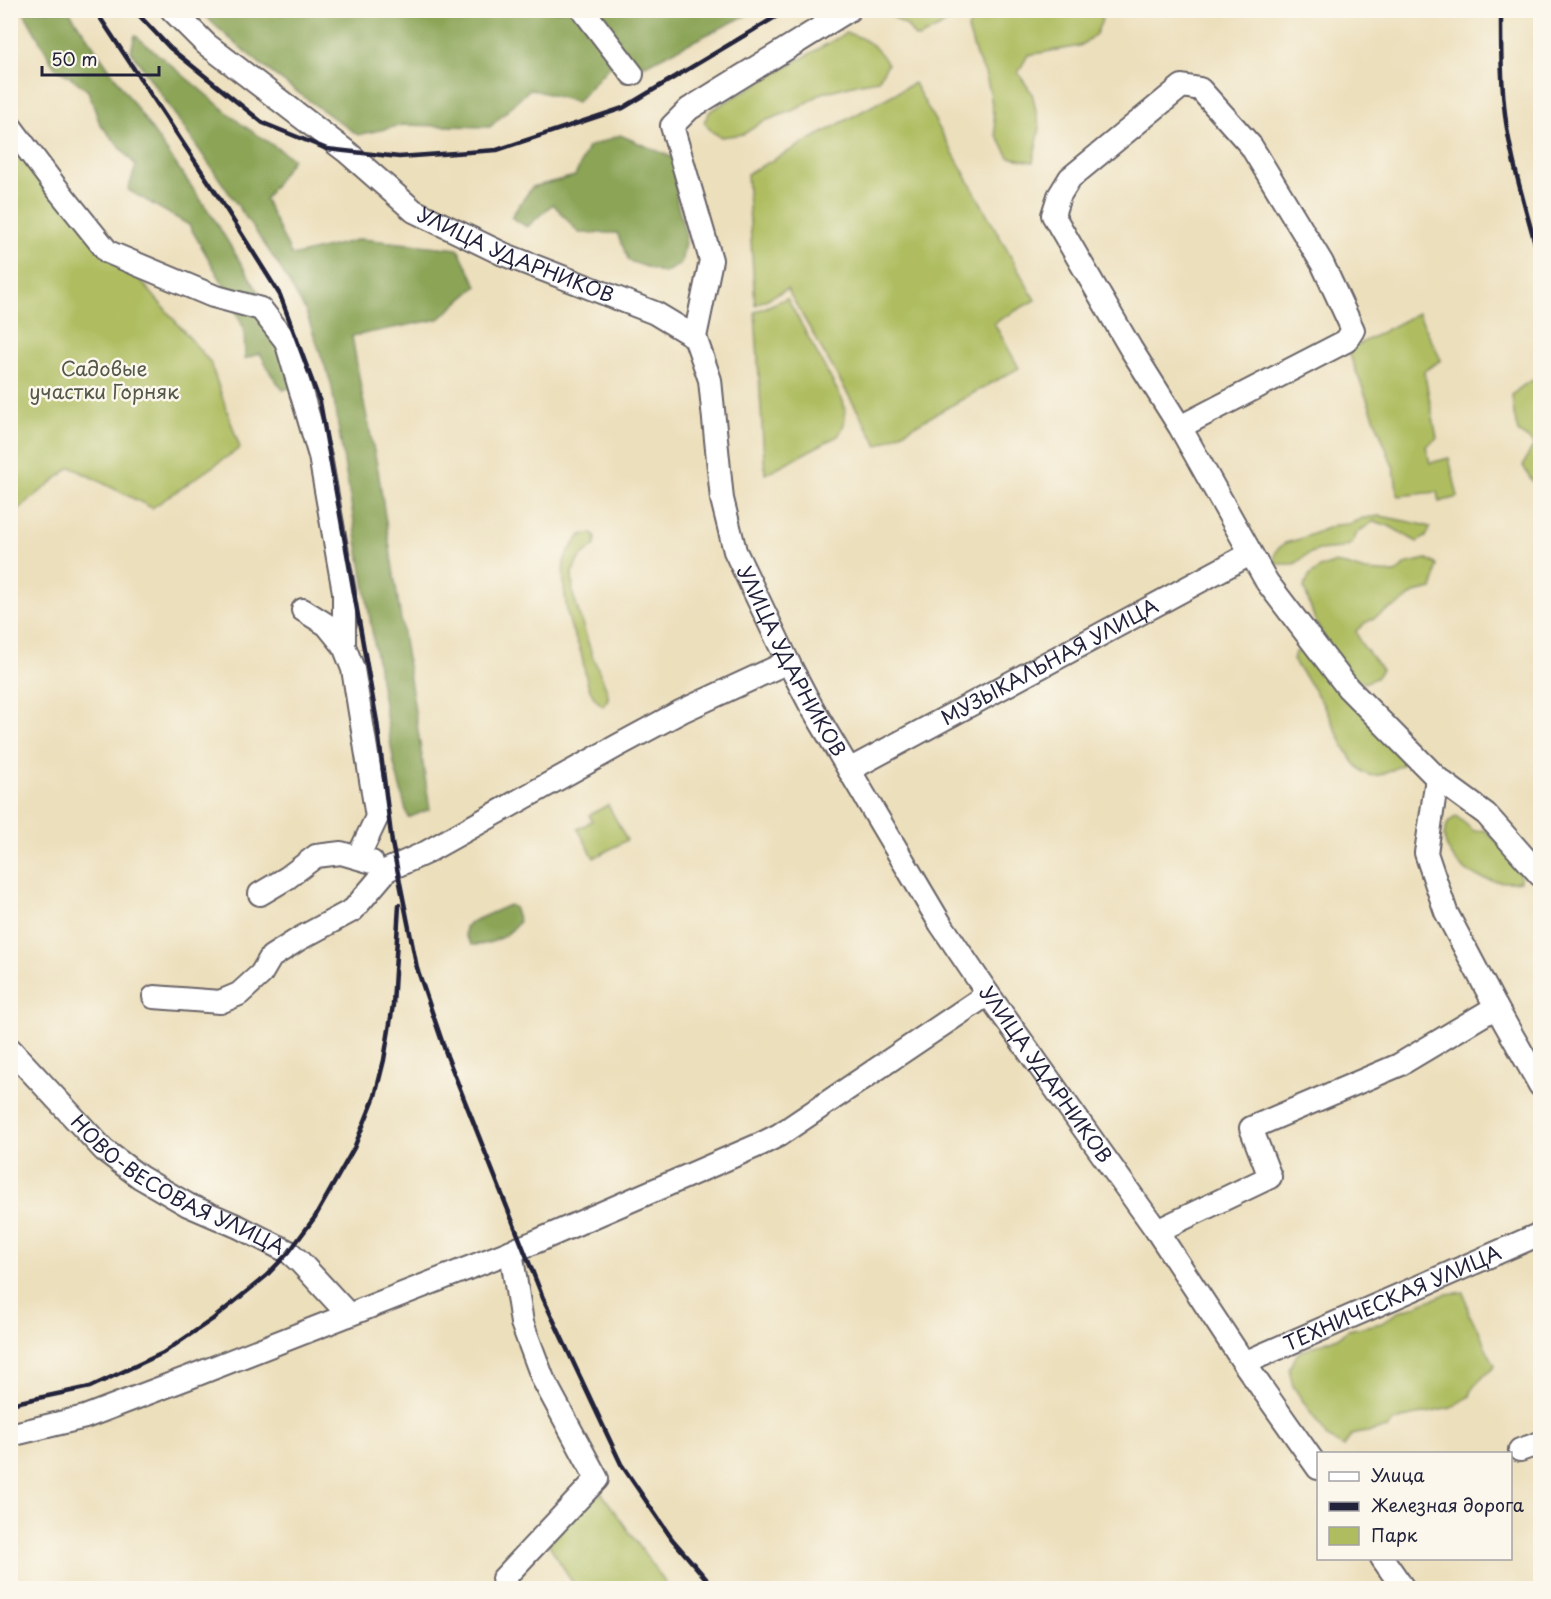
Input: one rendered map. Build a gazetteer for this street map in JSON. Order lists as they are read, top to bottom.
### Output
{
  "streets": {
    "street": [
      "УЛИЦА УДАРНИКОВ",
      "МУЗЫКАЛЬНАЯ УЛИЦА",
      "НОВО-ВЕСОВАЯ УЛИЦА",
      "ТЕХНИЧЕСКАЯ УЛИЦА"
    ]
  },
  "crossings": [
    ["УЛИЦА УДАРНИКОВ", "МУЗЫКАЛЬНАЯ УЛИЦА"],
    ["УЛИЦА УДАРНИКОВ", "ТЕХНИЧЕСКАЯ УЛИЦА"]
  ],
  "parks": ["Садовые участки Горняк"],
  "legend": ["Улица", "Железная дорога", "Парк"],
  "scale_bar": "50 m"
}
